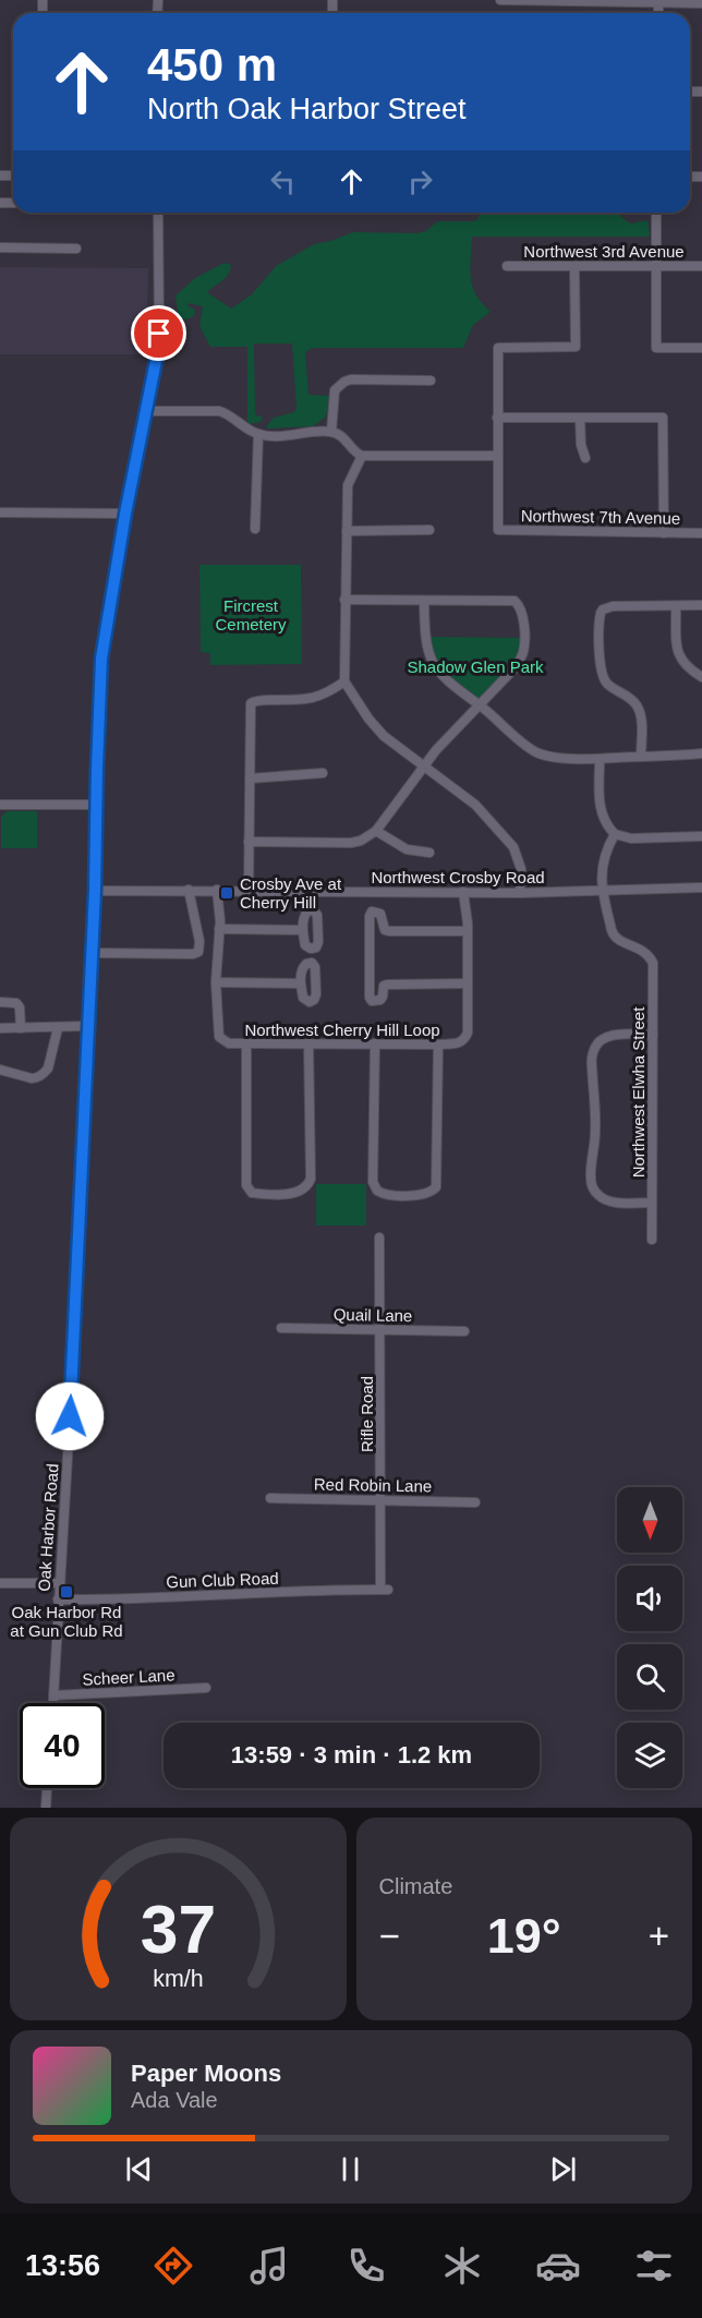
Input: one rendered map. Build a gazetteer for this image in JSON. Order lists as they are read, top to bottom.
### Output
{
  "streets": {
    "street": [
      "Northwest 3rd Avenue",
      "Northwest 7th Avenue",
      "Northwest Crosby Road",
      "Northwest Cherry Hill Loop",
      "Northwest Elwha Street",
      "Quail Lane",
      "Rifle Road",
      "Red Robin Lane",
      "Oak Harbor Road",
      "Gun Club Road",
      "Scheer Lane"
    ]
  },
  "crossings": [
    ["Northwest Crosby Road", "Northwest Cherry Hill Loop"],
    ["Northwest Crosby Road", "Northwest Elwha Street"],
    ["Northwest Crosby Road", "Oak Harbor Road"],
    ["Quail Lane", "Rifle Road"],
    ["Rifle Road", "Red Robin Lane"],
    ["Rifle Road", "Gun Club Road"],
    ["Oak Harbor Road", "Gun Club Road"],
    ["Oak Harbor Road", "Scheer Lane"]
  ],
  "parks": ["Fircrest Cemetery", "Shadow Glen Park"],
  "places": {
    "transit": ["Crosby Ave at Cherry Hill", "Oak Harbor Rd at Gun Club Rd"]
  },
  "north": "bottom",
  "page": {
    "turn": ["450 m", "North Oak Harbor Street"],
    "limit": "40",
    "trip": "13:59 · 3 min · 1.2 km",
    "tile": "Climate",
    "heat": ["−", "19°", "+"],
    "song": ["Paper Moons", "Ada Vale"],
    "tabs": "13:56",
    "gauge": ["37", "km/h"]
  }
}
